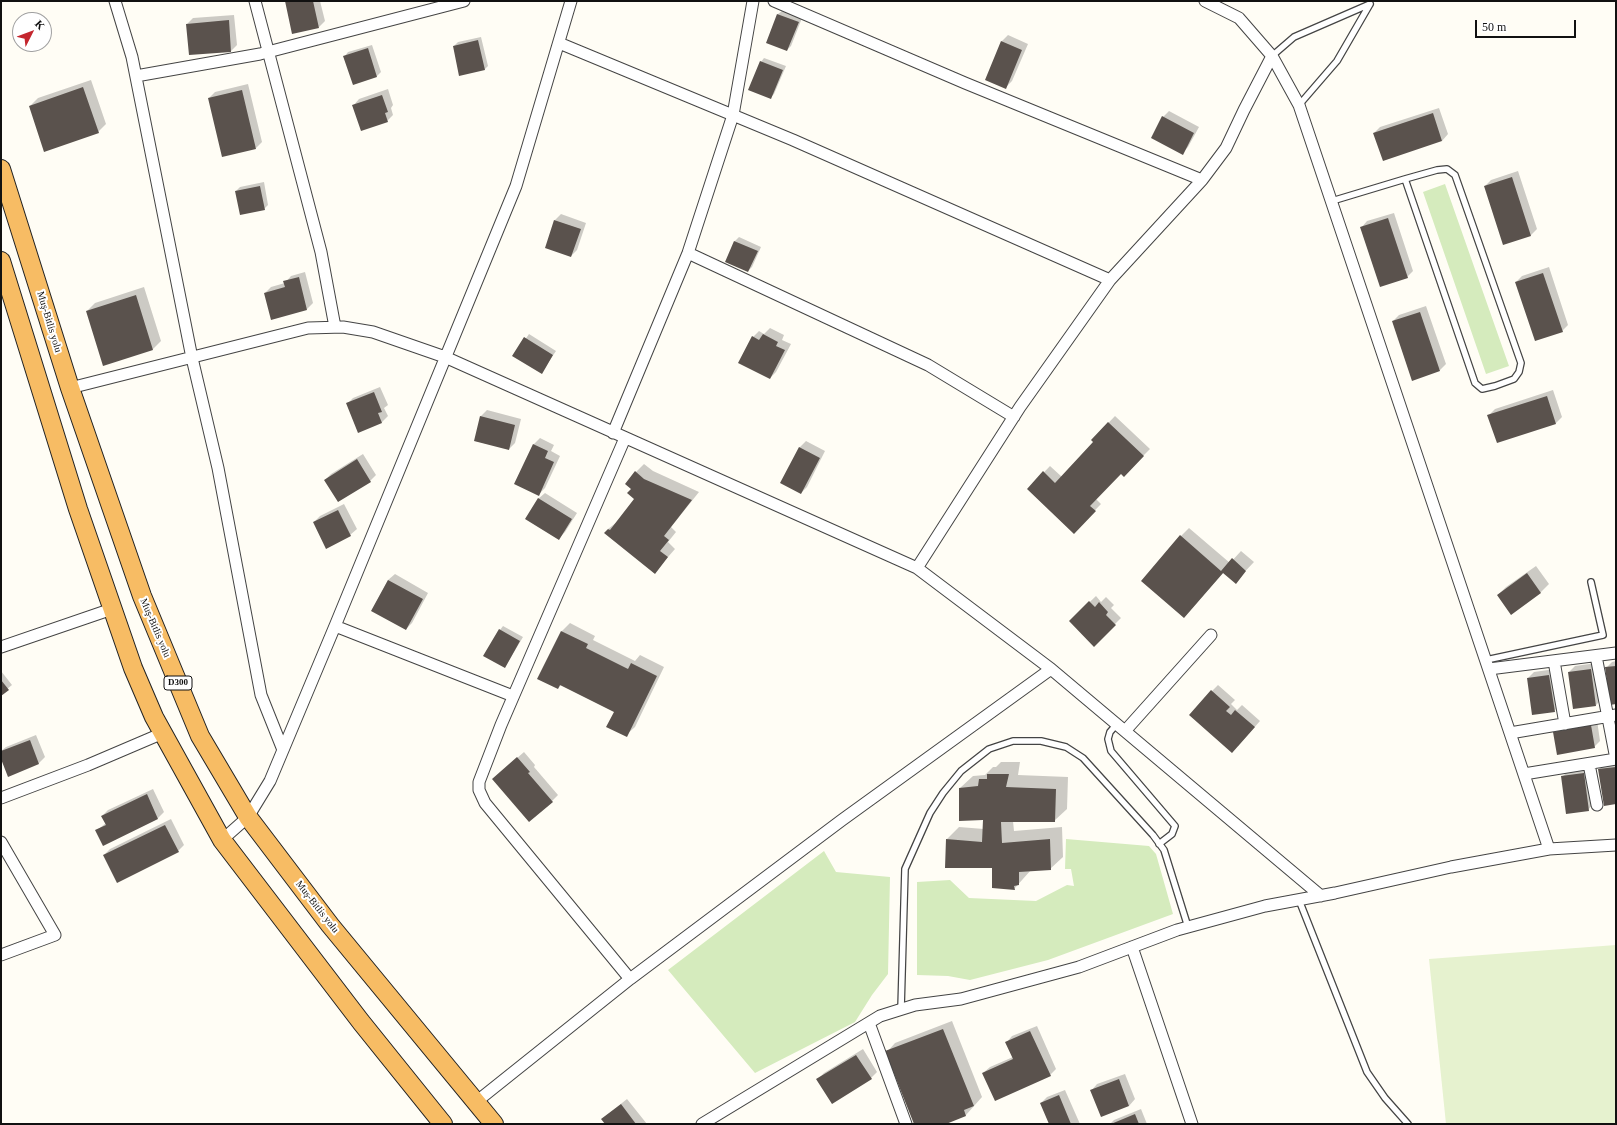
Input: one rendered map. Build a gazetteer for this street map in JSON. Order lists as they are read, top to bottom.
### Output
{
  "streets": {
    "highway": ["Muş-Bitlis yolu", "D300"]
  },
  "scale_bar": "50 m",
  "north": "top right"
}
